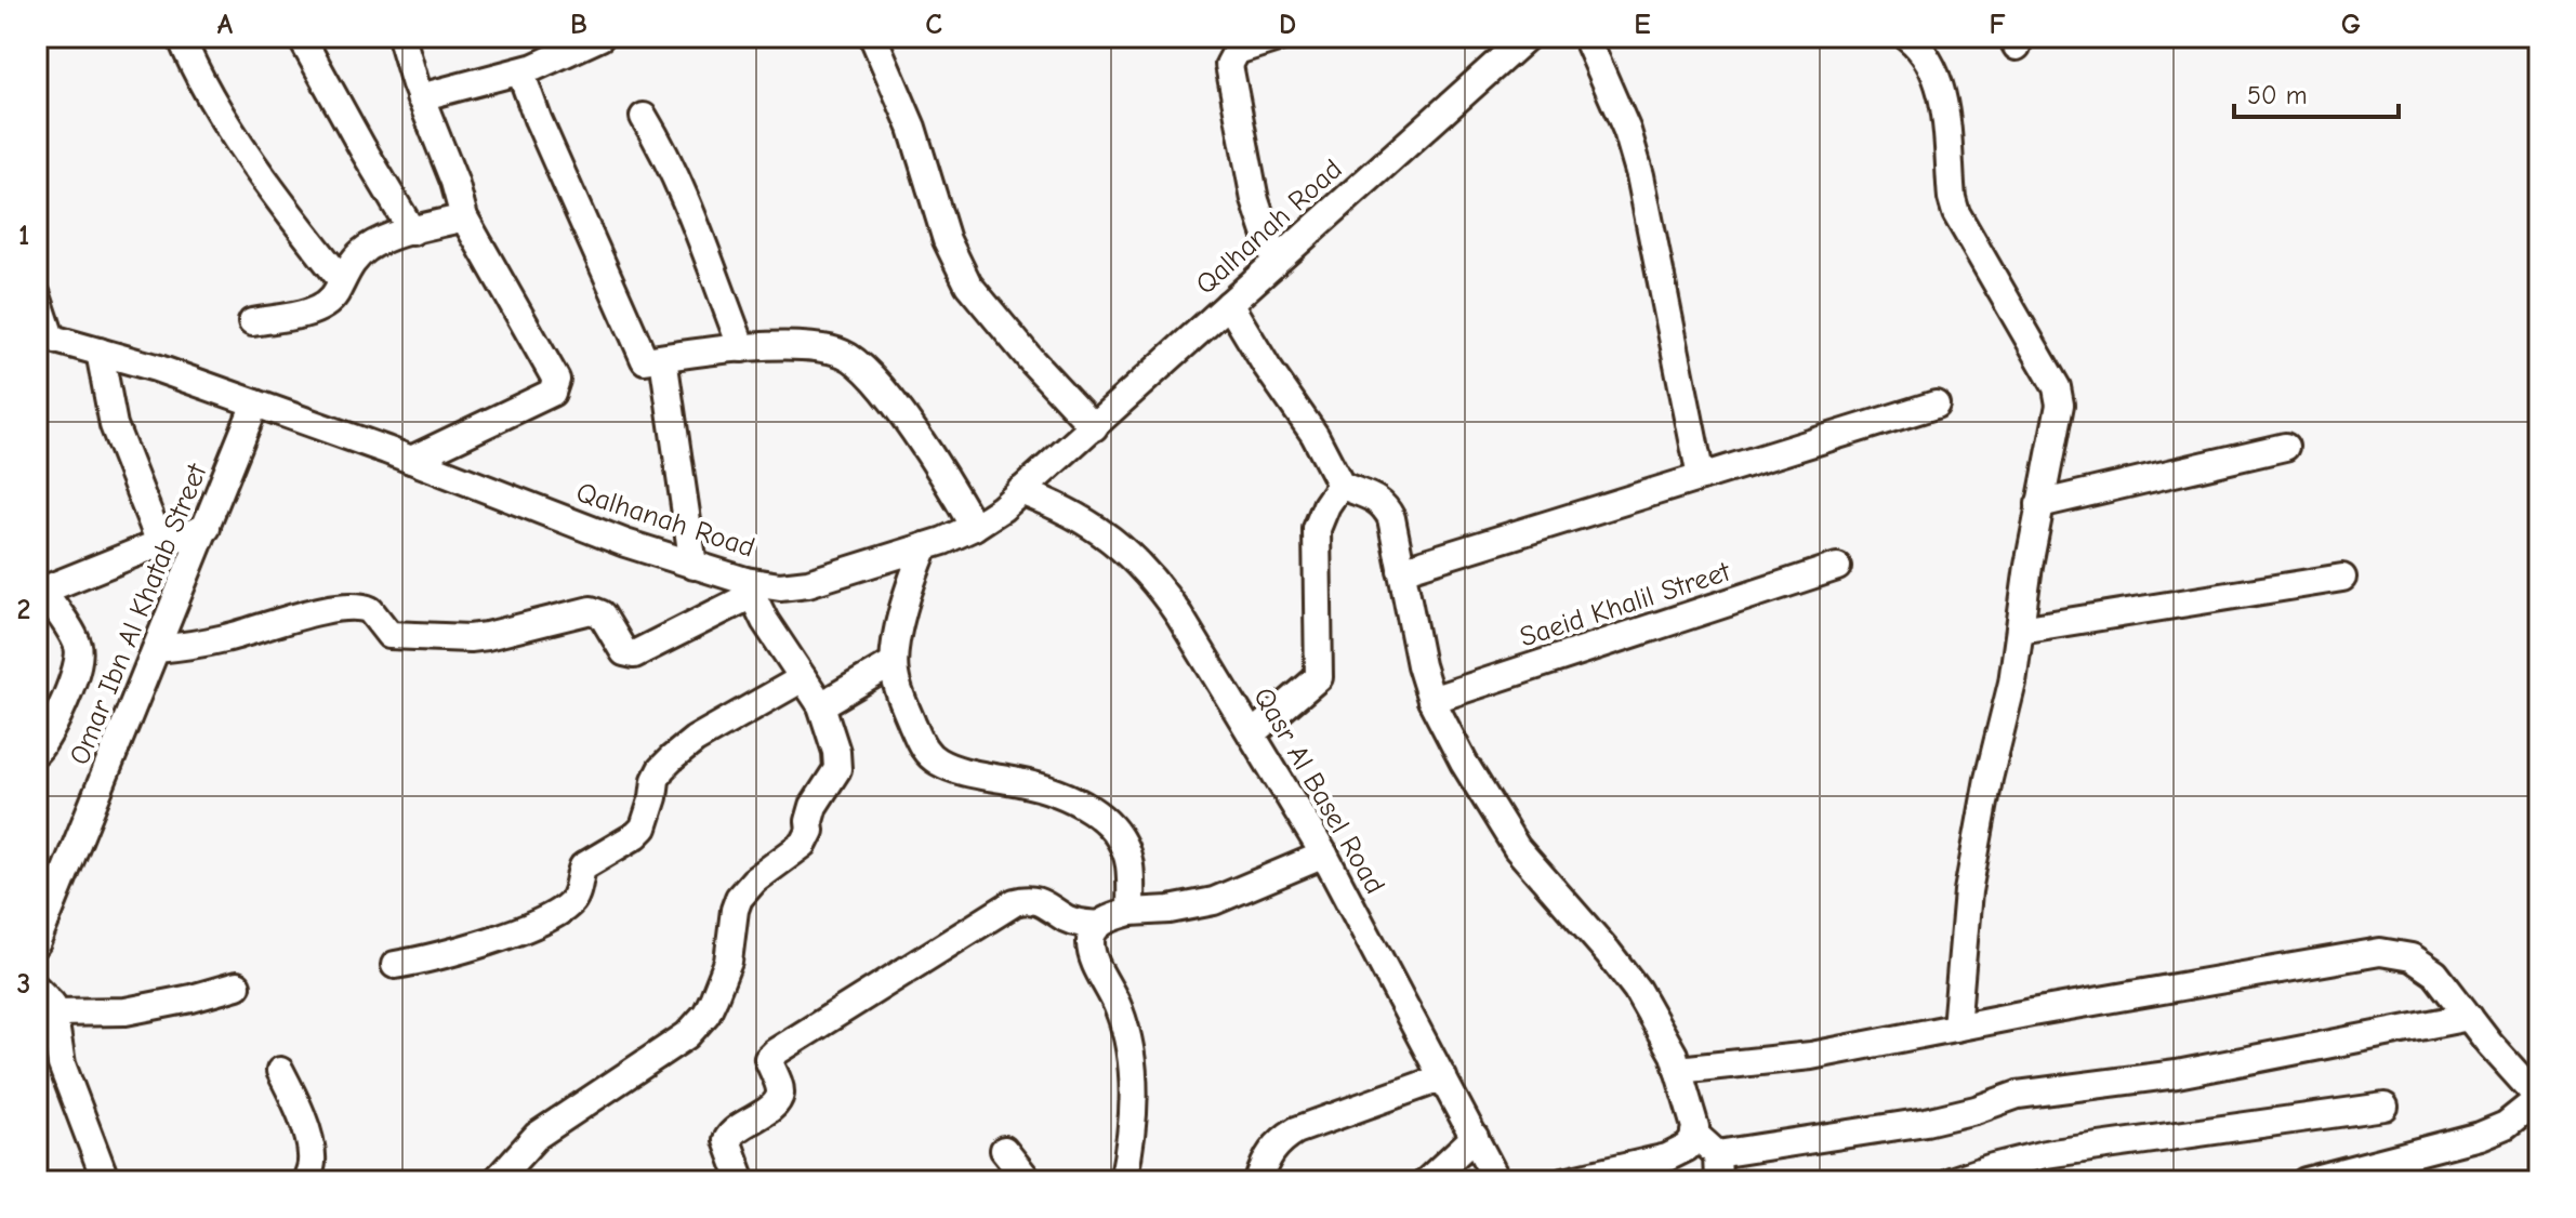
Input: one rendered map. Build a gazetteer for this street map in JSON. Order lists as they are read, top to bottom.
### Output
{
  "streets": {
    "street": [
      "Qalhanah Road",
      "Saeid Khalil Street",
      "Omar Ibn Al Khatab Street",
      "Qasr Al Basel Road"
    ]
  },
  "crossings": [
    ["Qalhanah Road", "Omar Ibn Al Khatab Street"],
    ["Qalhanah Road", "Qasr Al Basel Road"]
  ],
  "scale_bar": "50 m",
  "grid": {
    "columns": [
      "A",
      "B",
      "C",
      "D",
      "E",
      "F",
      "G"
    ],
    "rows": ["1", "2", "3"]
  }
}
